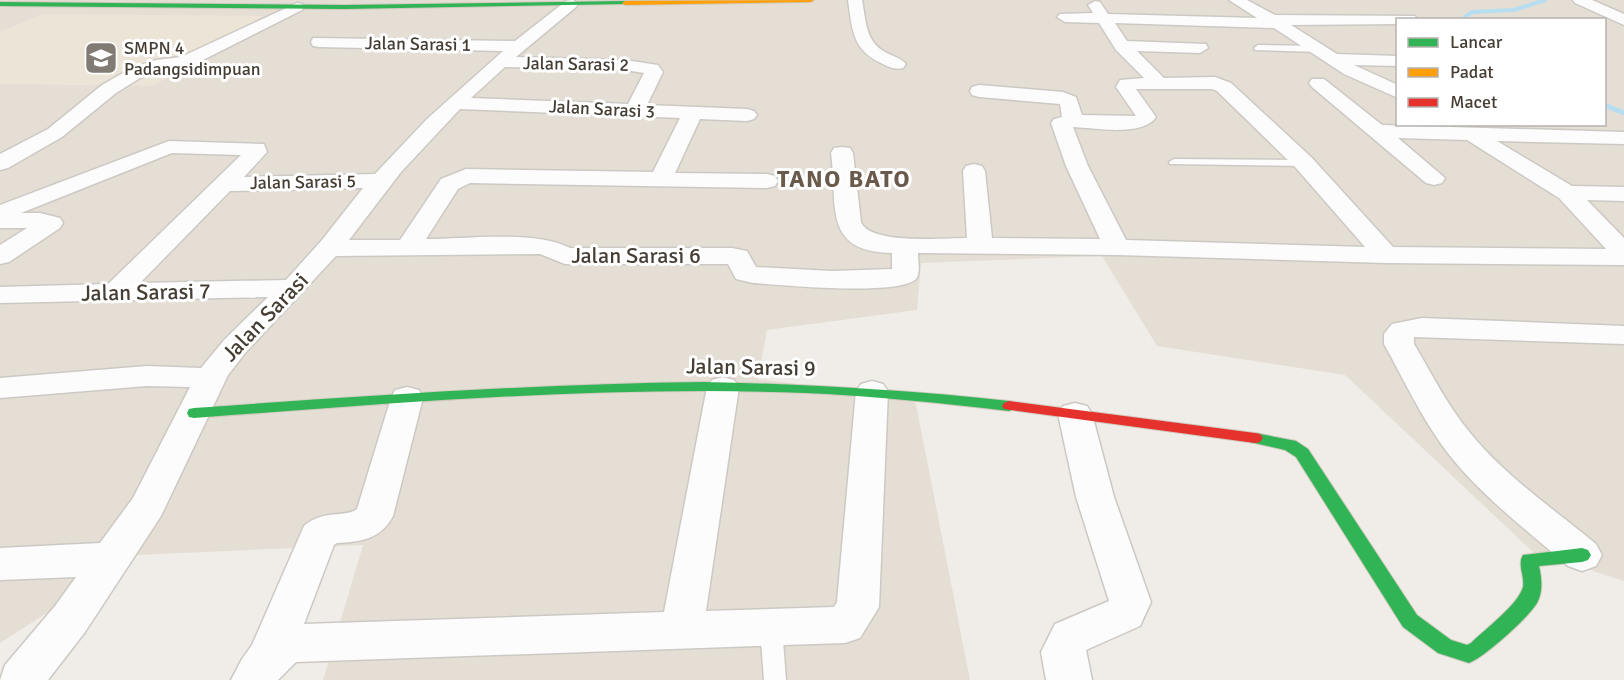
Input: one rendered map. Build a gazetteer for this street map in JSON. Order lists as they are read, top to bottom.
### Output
{
  "streets": {
    "street": [
      "Jalan Sarasi 1",
      "Jalan Sarasi 2",
      "Jalan Sarasi 3",
      "Jalan Sarasi 5",
      "Jalan Sarasi 6",
      "Jalan Sarasi 7",
      "Jalan Sarasi",
      "Jalan Sarasi 9"
    ]
  },
  "crossings": [
    ["Jalan Sarasi 1", "Jalan Sarasi 2"],
    ["Jalan Sarasi 1", "Jalan Sarasi"],
    ["Jalan Sarasi 2", "Jalan Sarasi 3"],
    ["Jalan Sarasi 2", "Jalan Sarasi"],
    ["Jalan Sarasi 3", "Jalan Sarasi"],
    ["Jalan Sarasi 5", "Jalan Sarasi"],
    ["Jalan Sarasi 6", "Jalan Sarasi"],
    ["Jalan Sarasi 7", "Jalan Sarasi"],
    ["Jalan Sarasi", "Jalan Sarasi 9"]
  ],
  "districts": ["TANO BATO"],
  "places": {
    "school or university": ["SMPN 4 Padangsidimpuan"]
  },
  "legend": ["Lancar", "Padat", "Macet"]
}
